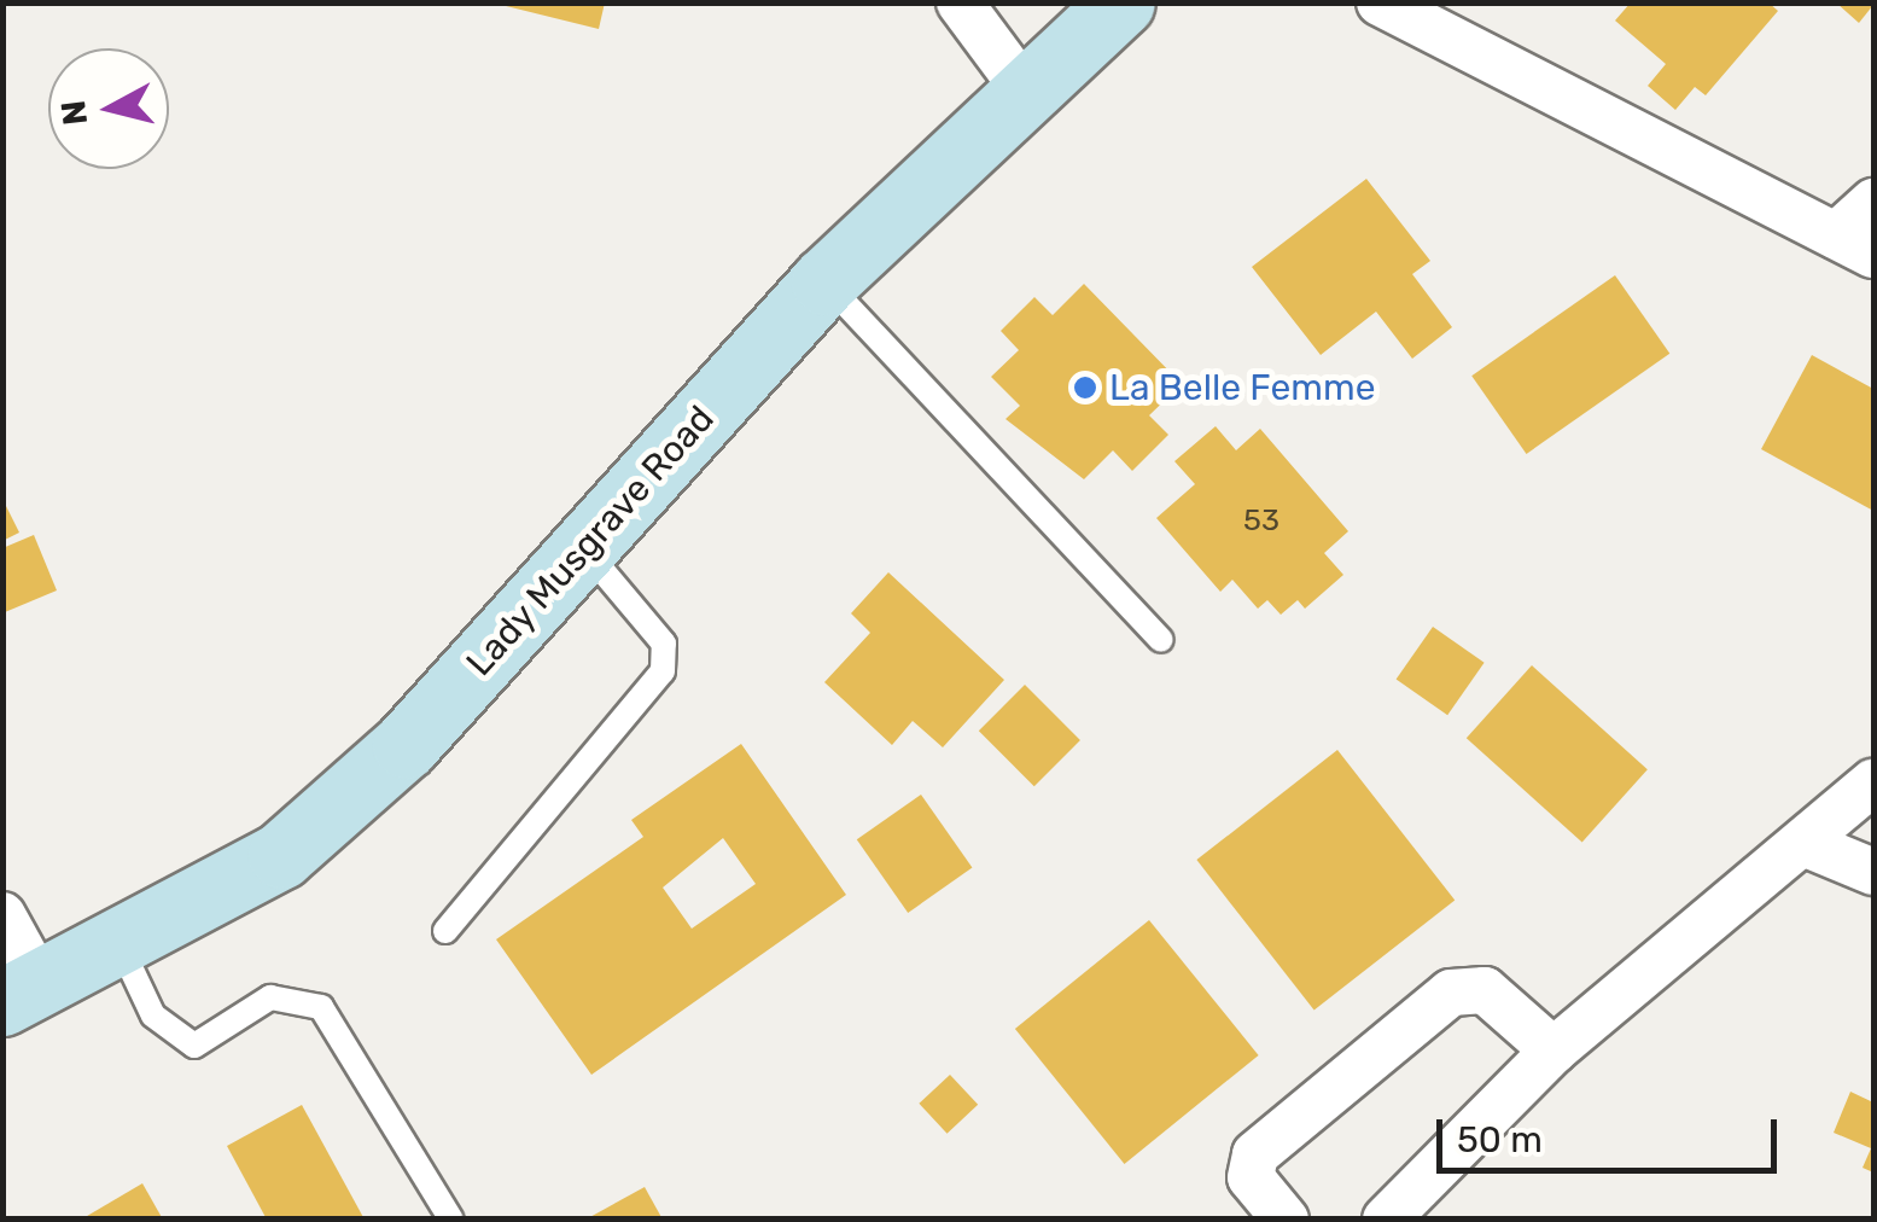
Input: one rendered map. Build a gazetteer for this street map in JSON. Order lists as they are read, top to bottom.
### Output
{
  "streets": {
    "main road": ["Lady Musgrave Road"]
  },
  "places": ["La Belle Femme"],
  "house_numbers": ["53"],
  "scale_bar": "50 m",
  "north": "left"
}
